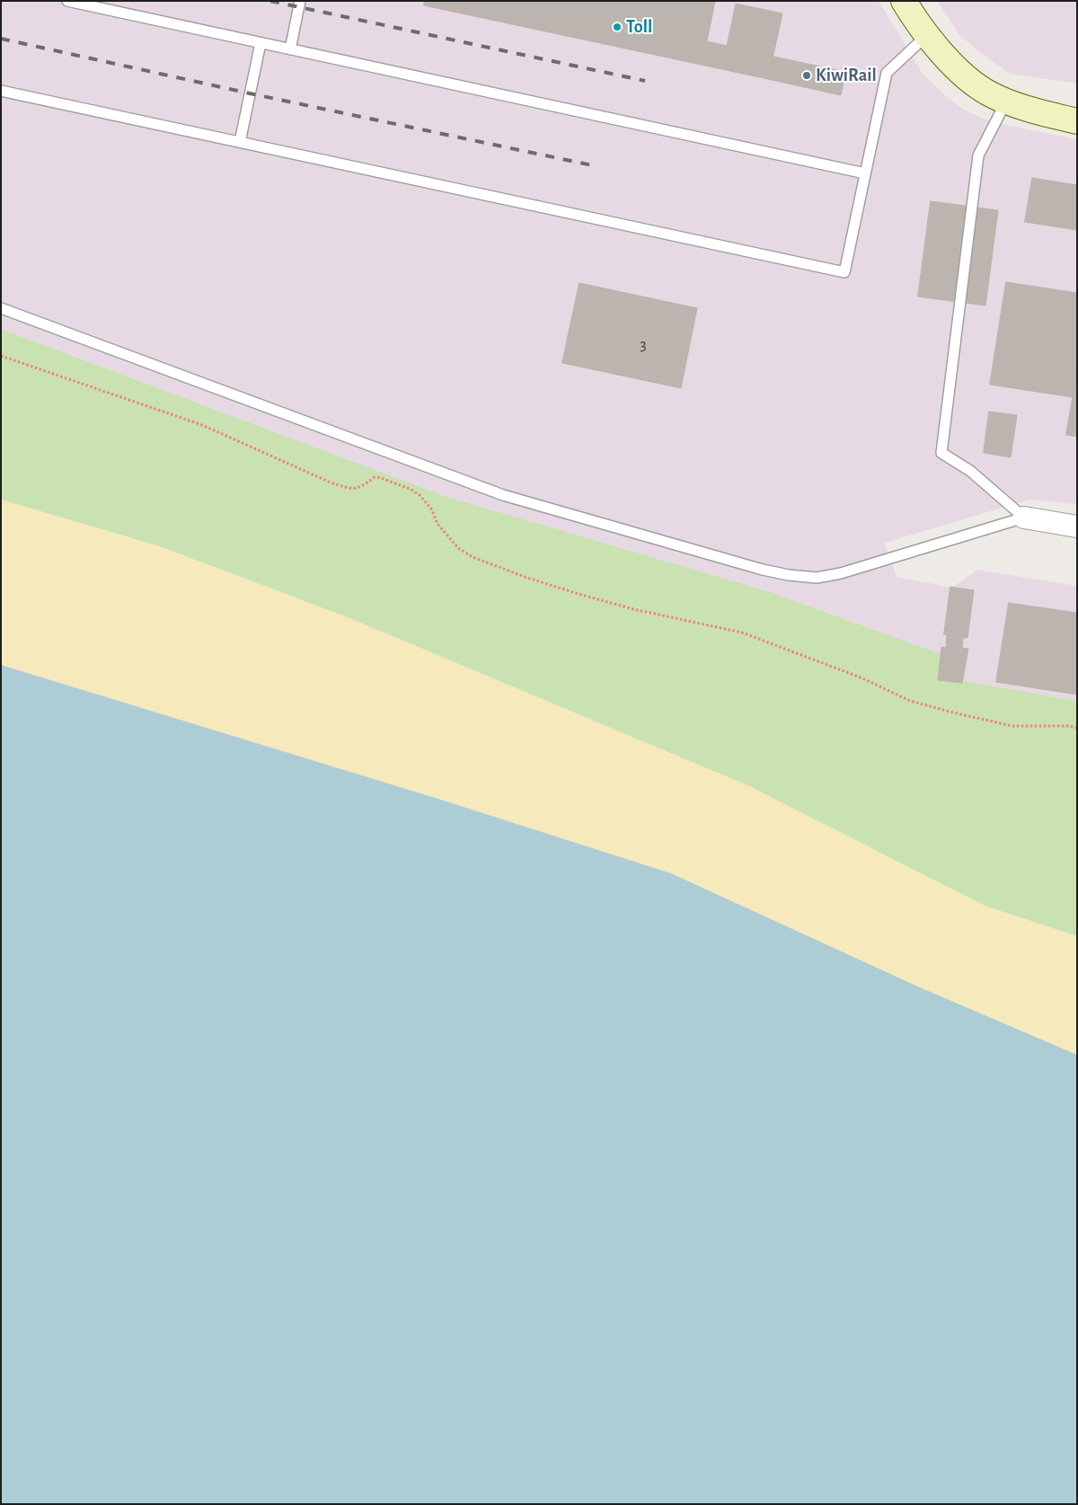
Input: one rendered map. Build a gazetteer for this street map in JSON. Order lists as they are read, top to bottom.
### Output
{
  "places": ["Toll", "KiwiRail"],
  "house_numbers": ["3"]
}
